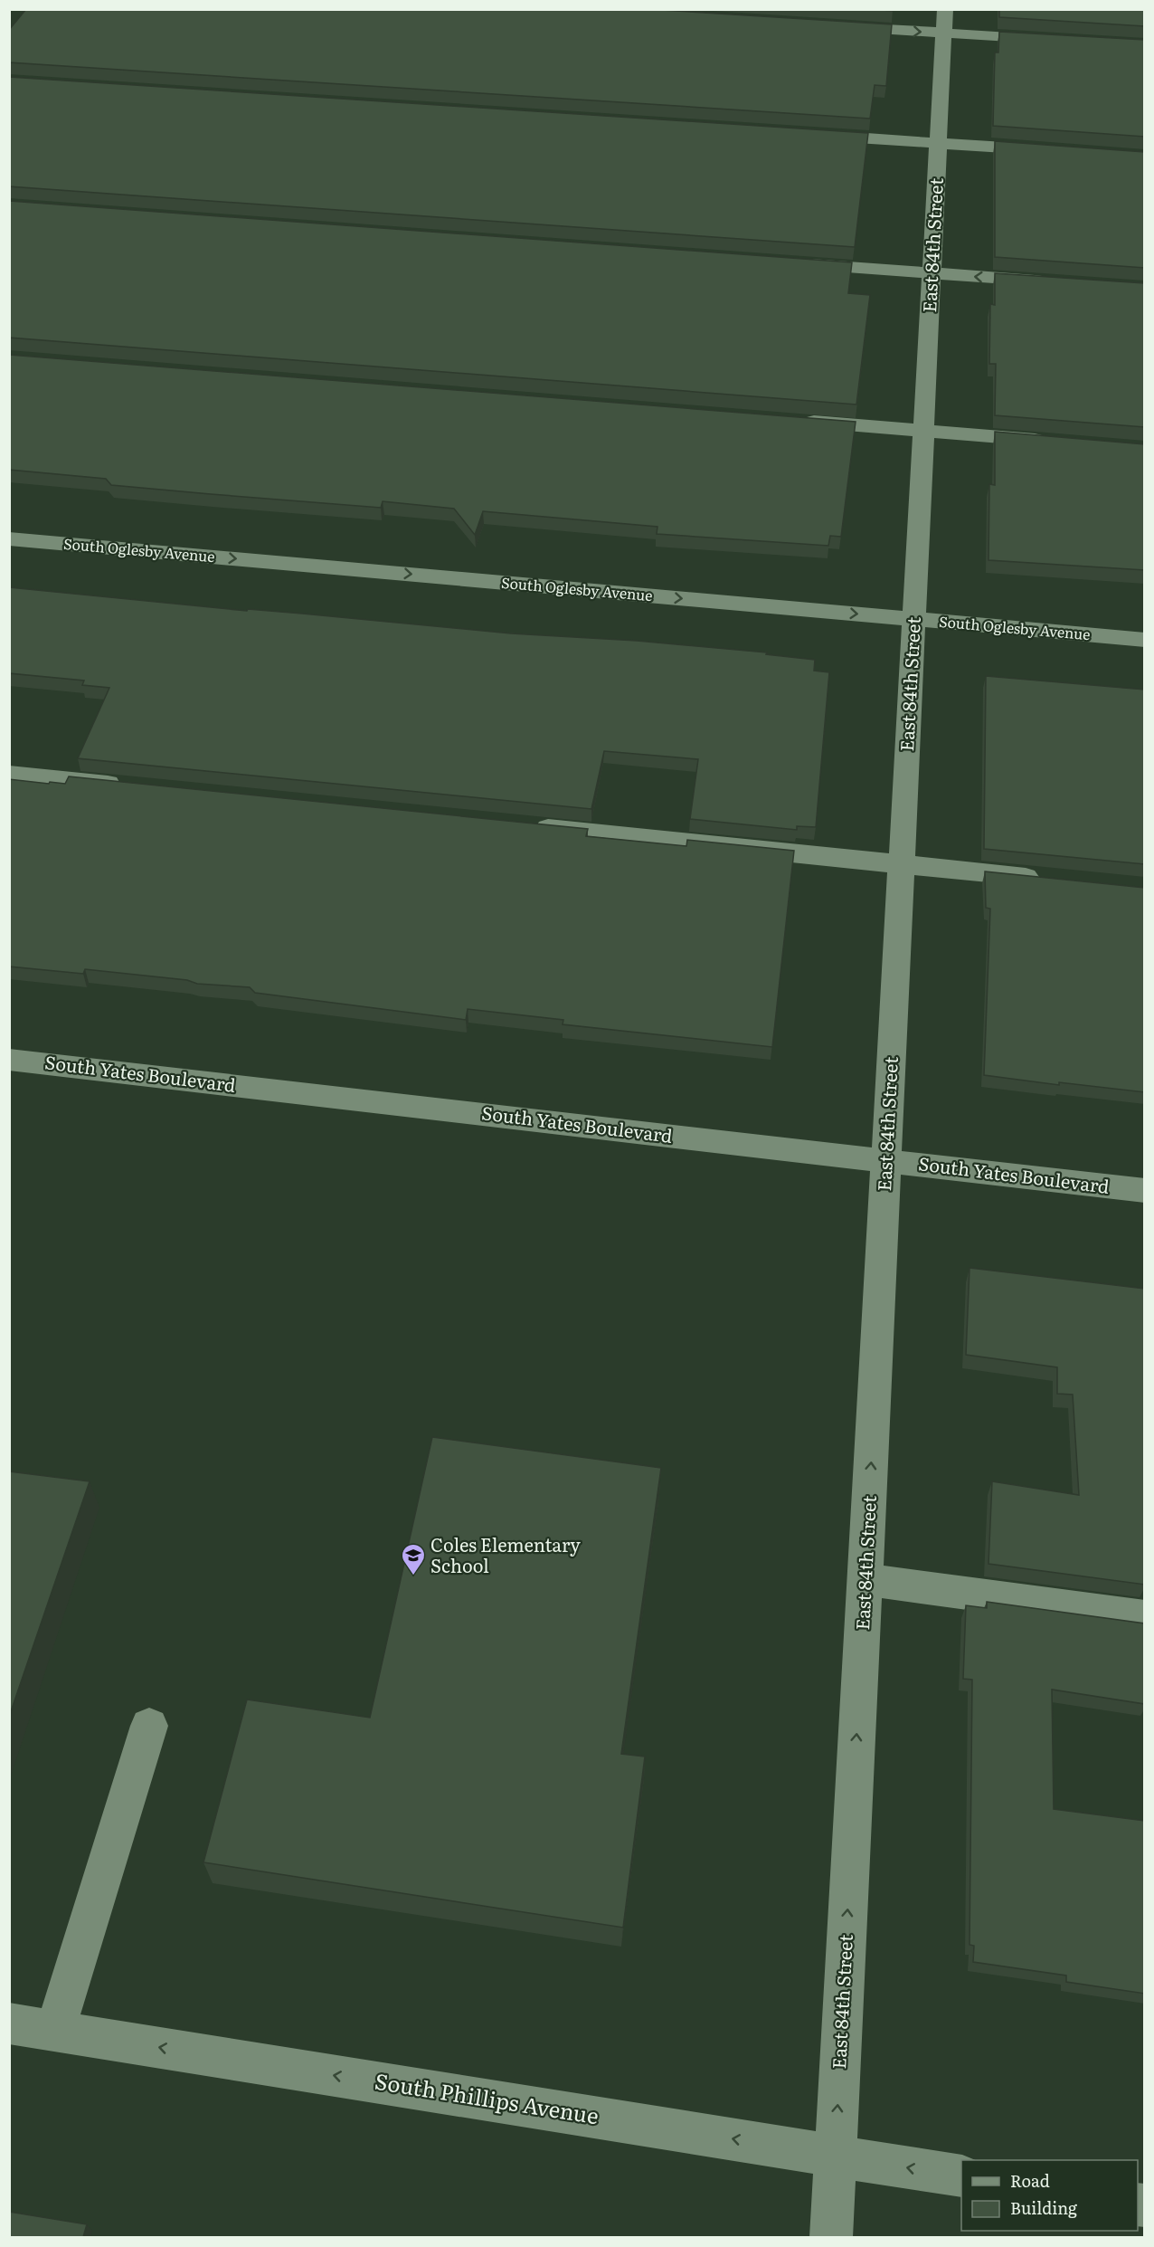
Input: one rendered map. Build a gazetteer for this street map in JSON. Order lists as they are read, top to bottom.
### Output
{
  "streets": {
    "street": [
      "East 84th Street",
      "South Oglesby Avenue",
      "South Yates Boulevard",
      "South Phillips Avenue"
    ]
  },
  "crossings": [
    ["East 84th Street", "South Oglesby Avenue"],
    ["East 84th Street", "South Yates Boulevard"],
    ["East 84th Street", "South Phillips Avenue"]
  ],
  "one_way": ["East 84th Street", "South Phillips Avenue"],
  "places": {
    "school or university": ["Coles Elementary School"]
  },
  "legend": ["Road", "Building"]
}
